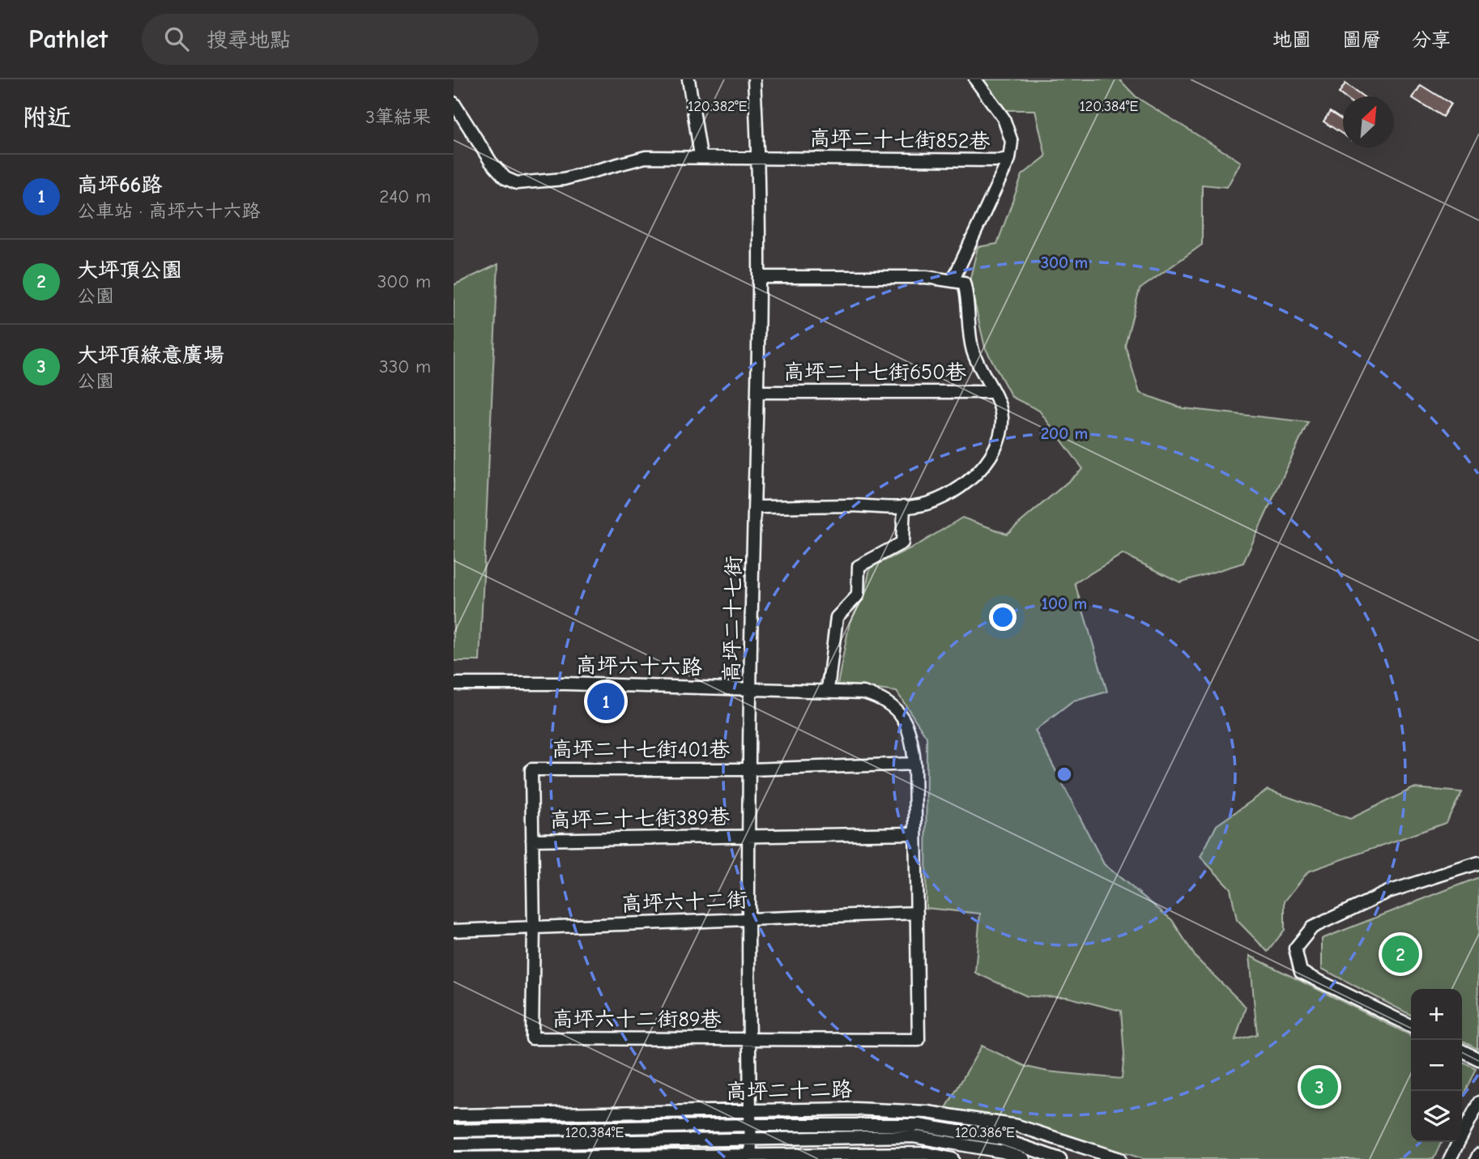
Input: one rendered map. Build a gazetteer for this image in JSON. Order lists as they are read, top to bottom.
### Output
{
  "streets": {
    "street": [
      "高坪二十七街852巷",
      "高坪二十七街650巷",
      "高坪二十七街",
      "高坪六十六路",
      "高坪二十七街401巷",
      "高坪二十七街389巷",
      "高坪六十二街",
      "高坪六十二街89巷",
      "高坪二十二路"
    ]
  },
  "crossings": [
    ["高坪二十七街852巷", "高坪二十七街650巷"],
    ["高坪二十七街852巷", "高坪二十七街"],
    ["高坪二十七街650巷", "高坪二十七街"],
    ["高坪二十七街", "高坪六十六路"],
    ["高坪二十七街", "高坪二十七街401巷"],
    ["高坪二十七街", "高坪二十七街389巷"],
    ["高坪二十七街", "高坪六十二街"],
    ["高坪二十七街", "高坪六十二街89巷"],
    ["高坪二十七街", "高坪二十二路"],
    ["高坪六十六路", "高坪二十七街401巷"],
    ["高坪六十六路", "高坪二十七街389巷"],
    ["高坪六十六路", "高坪六十二街"],
    ["高坪六十六路", "高坪六十二街89巷"],
    ["高坪二十七街401巷", "高坪二十七街389巷"],
    ["高坪六十二街", "高坪六十二街89巷"]
  ],
  "north": "top right",
  "page": {
    "header": "Pathlet",
    "search": "搜尋地點",
    "nav": ["地圖", "圖層", "分享"],
    "heading": ["附近", "3筆結果"],
    "list": [
      {
        "mark": "1",
        "name": "高坪66路",
        "note": "公車站 · 高坪六十六路",
        "value": "240 m"
      },
      {
        "mark": "2",
        "name": "大坪頂公園",
        "note": "公園",
        "value": "300 m"
      },
      {
        "mark": "3",
        "name": "大坪頂綠意廣場",
        "note": "公園",
        "value": "330 m"
      }
    ],
    "pins": ["1", "2", "3"],
    "map_buttons": ["+", "−"]
  },
  "coordinates": ["120.382°E", "120.384°E", "120.386°E"],
  "rings": ["300 m", "200 m", "100 m"]
}
